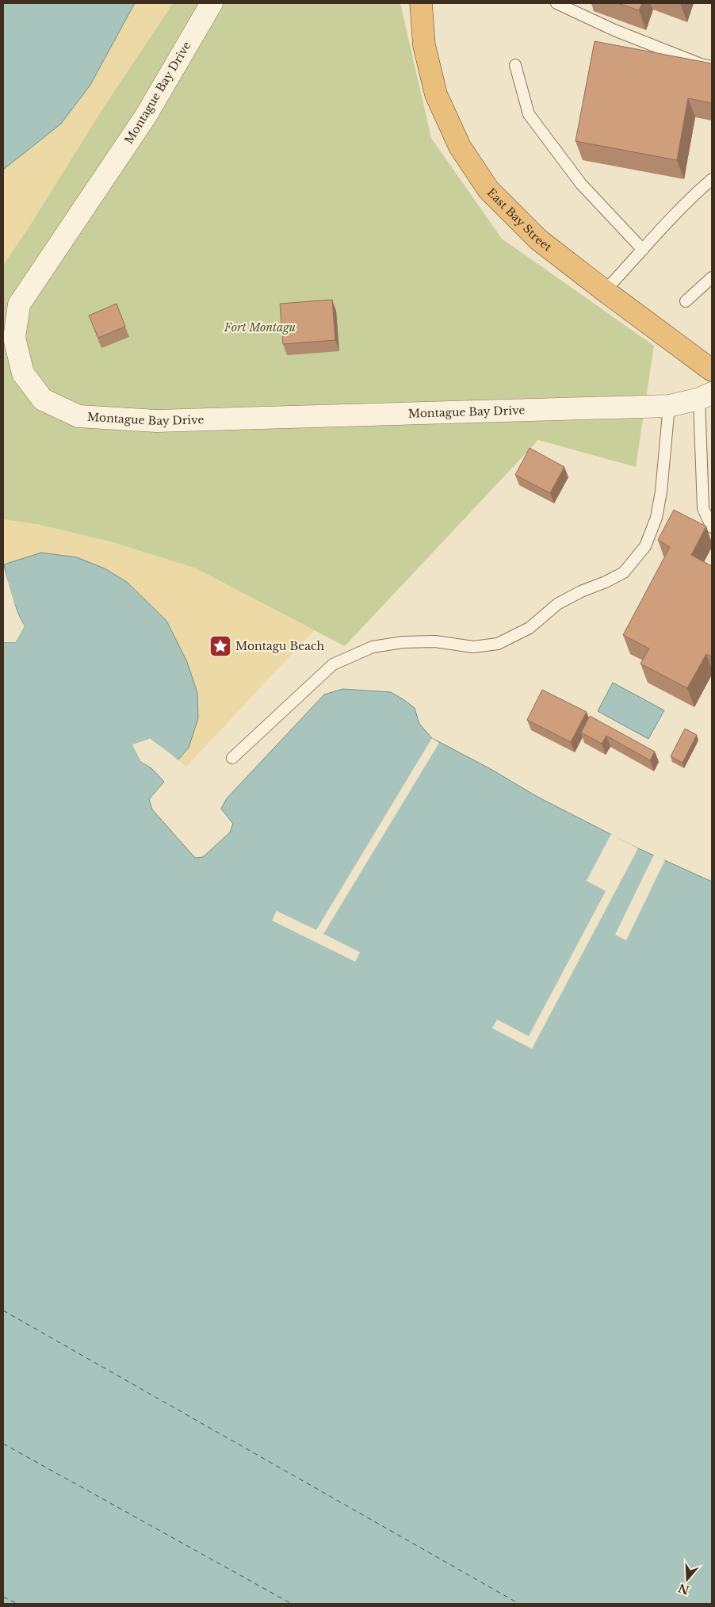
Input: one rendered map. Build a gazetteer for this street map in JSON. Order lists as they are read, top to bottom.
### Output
{
  "streets": {
    "highway": ["East Bay Street"],
    "street": ["Montague Bay Drive"]
  },
  "parks": ["Fort Montagu"],
  "places": {
    "place": ["Montagu Beach"]
  },
  "north": "bottom"
}
